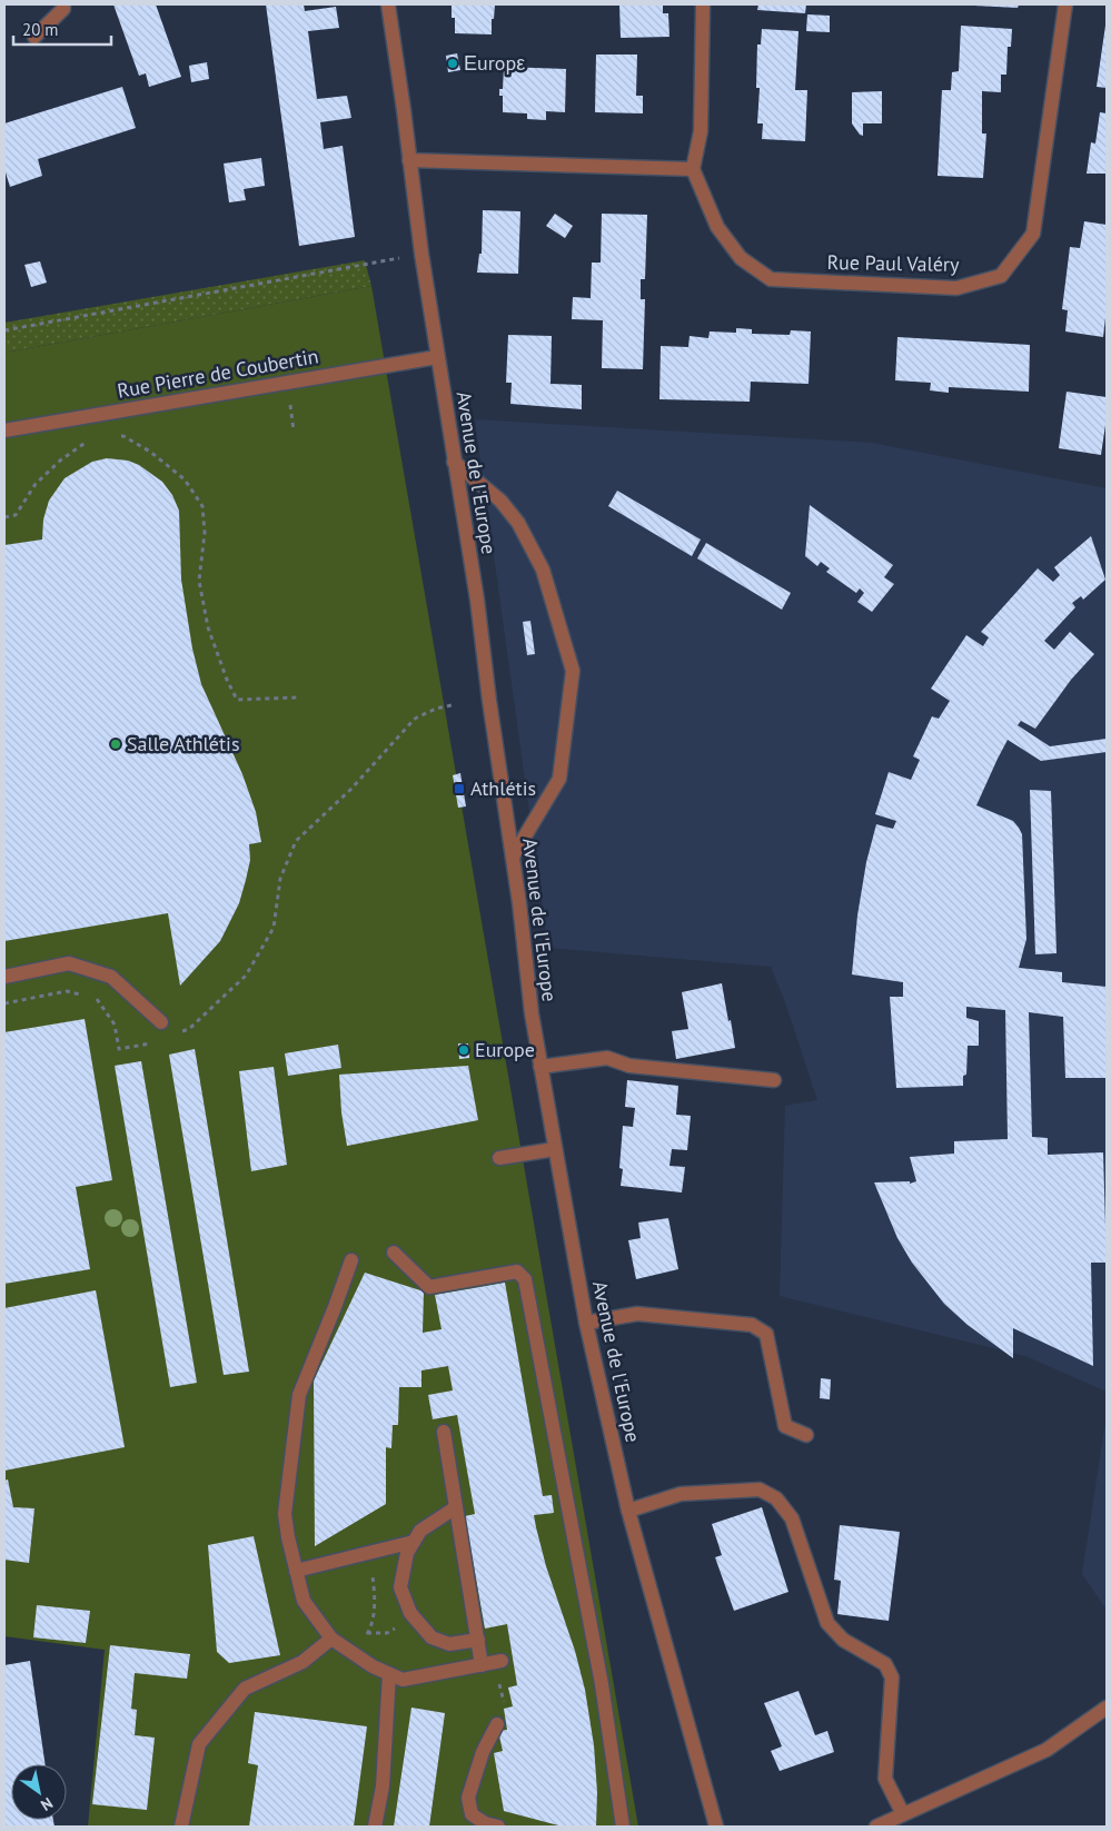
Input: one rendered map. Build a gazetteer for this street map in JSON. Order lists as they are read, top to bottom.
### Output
{
  "streets": {
    "street": ["Rue Paul Valéry", "Rue Pierre de Coubertin", "Avenue de l'Europe"]
  },
  "crossings": [
    ["Rue Pierre de Coubertin", "Avenue de l'Europe"]
  ],
  "places": {
    "other": ["Εuropε", "Salle Athlétis", "Europe"],
    "transit": ["Athlétis"]
  },
  "scale_bar": "20 m",
  "north": "bottom right"
}
